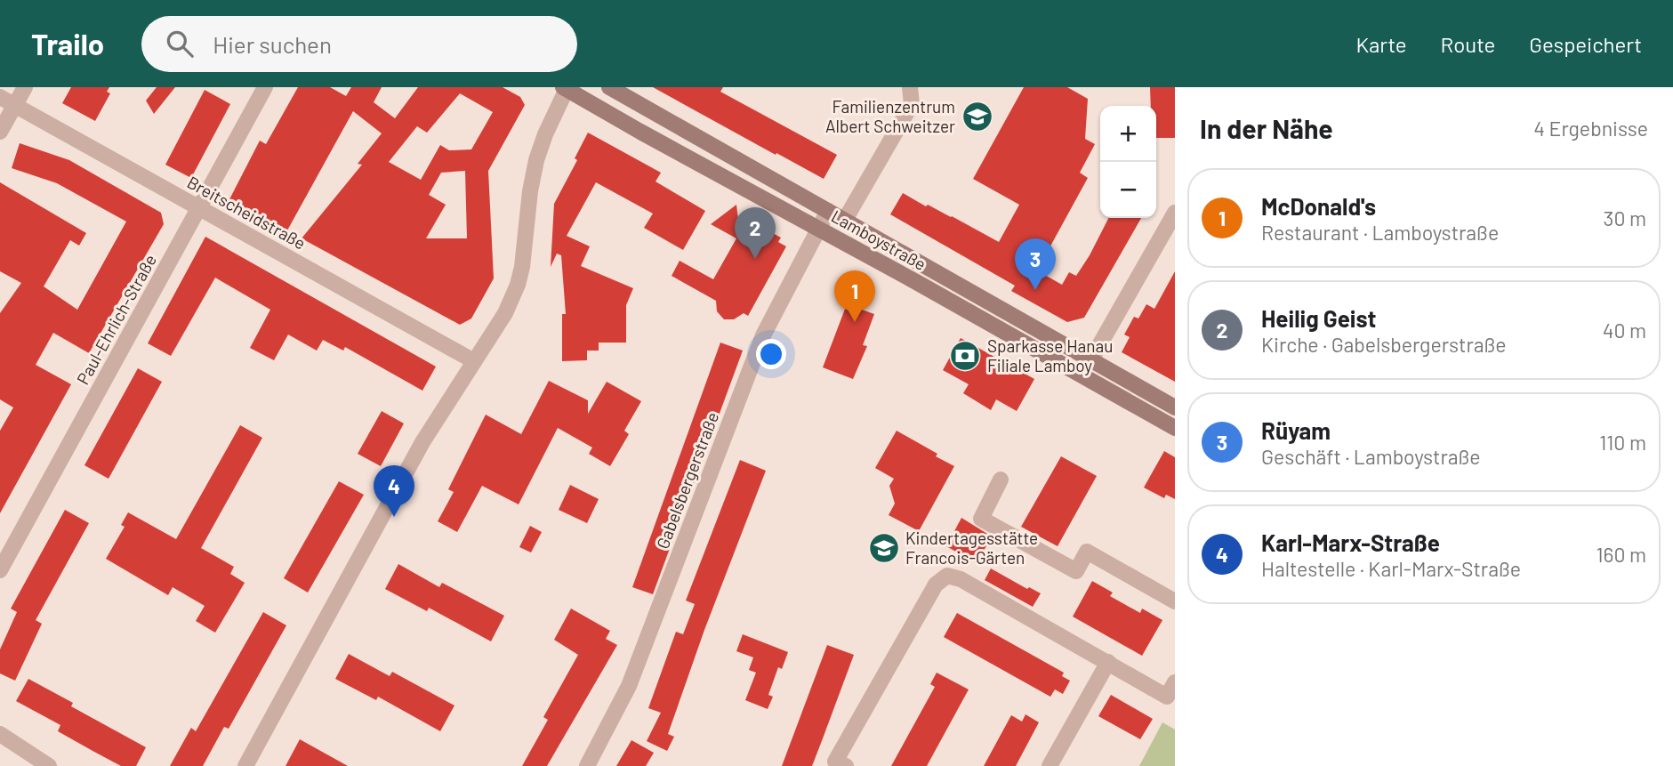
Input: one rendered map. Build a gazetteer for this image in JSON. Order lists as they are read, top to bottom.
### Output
{
  "streets": {
    "main road": ["Lamboystraße"],
    "street": ["Breitscheidstraße", "Paul-Ehrlich-Straße", "Gabelsbergerstraße"]
  },
  "crossings": [
    ["Breitscheidstraße", "Paul-Ehrlich-Straße"],
    ["Lamboystraße", "Gabelsbergerstraße"]
  ],
  "places": {
    "school or university": ["Familienzentrum Albert Schweitzer", "Kindertagesstätte Francois-Gärten"],
    "bank": ["Sparkasse Hanau Filiale Lamboy"]
  },
  "page": {
    "header": "Trailo",
    "search": "Hier suchen",
    "nav": ["Karte", "Route", "Gespeichert"],
    "heading": ["In der Nähe", "4 Ergebnisse"],
    "map_buttons": ["+", "−"],
    "list": [
      {
        "mark": "1",
        "name": "McDonald's",
        "note": "Restaurant · Lamboystraße",
        "value": "30 m"
      },
      {
        "mark": "2",
        "name": "Heilig Geist",
        "note": "Kirche · Gabelsbergerstraße",
        "value": "40 m"
      },
      {
        "mark": "3",
        "name": "Rüyam",
        "note": "Geschäft · Lamboystraße",
        "value": "110 m"
      },
      {
        "mark": "4",
        "name": "Karl-Marx-Straße",
        "note": "Haltestelle · Karl-Marx-Straße",
        "value": "160 m"
      }
    ],
    "pins": [
      "2",
      "3",
      "1",
      "4"
    ]
  }
}
